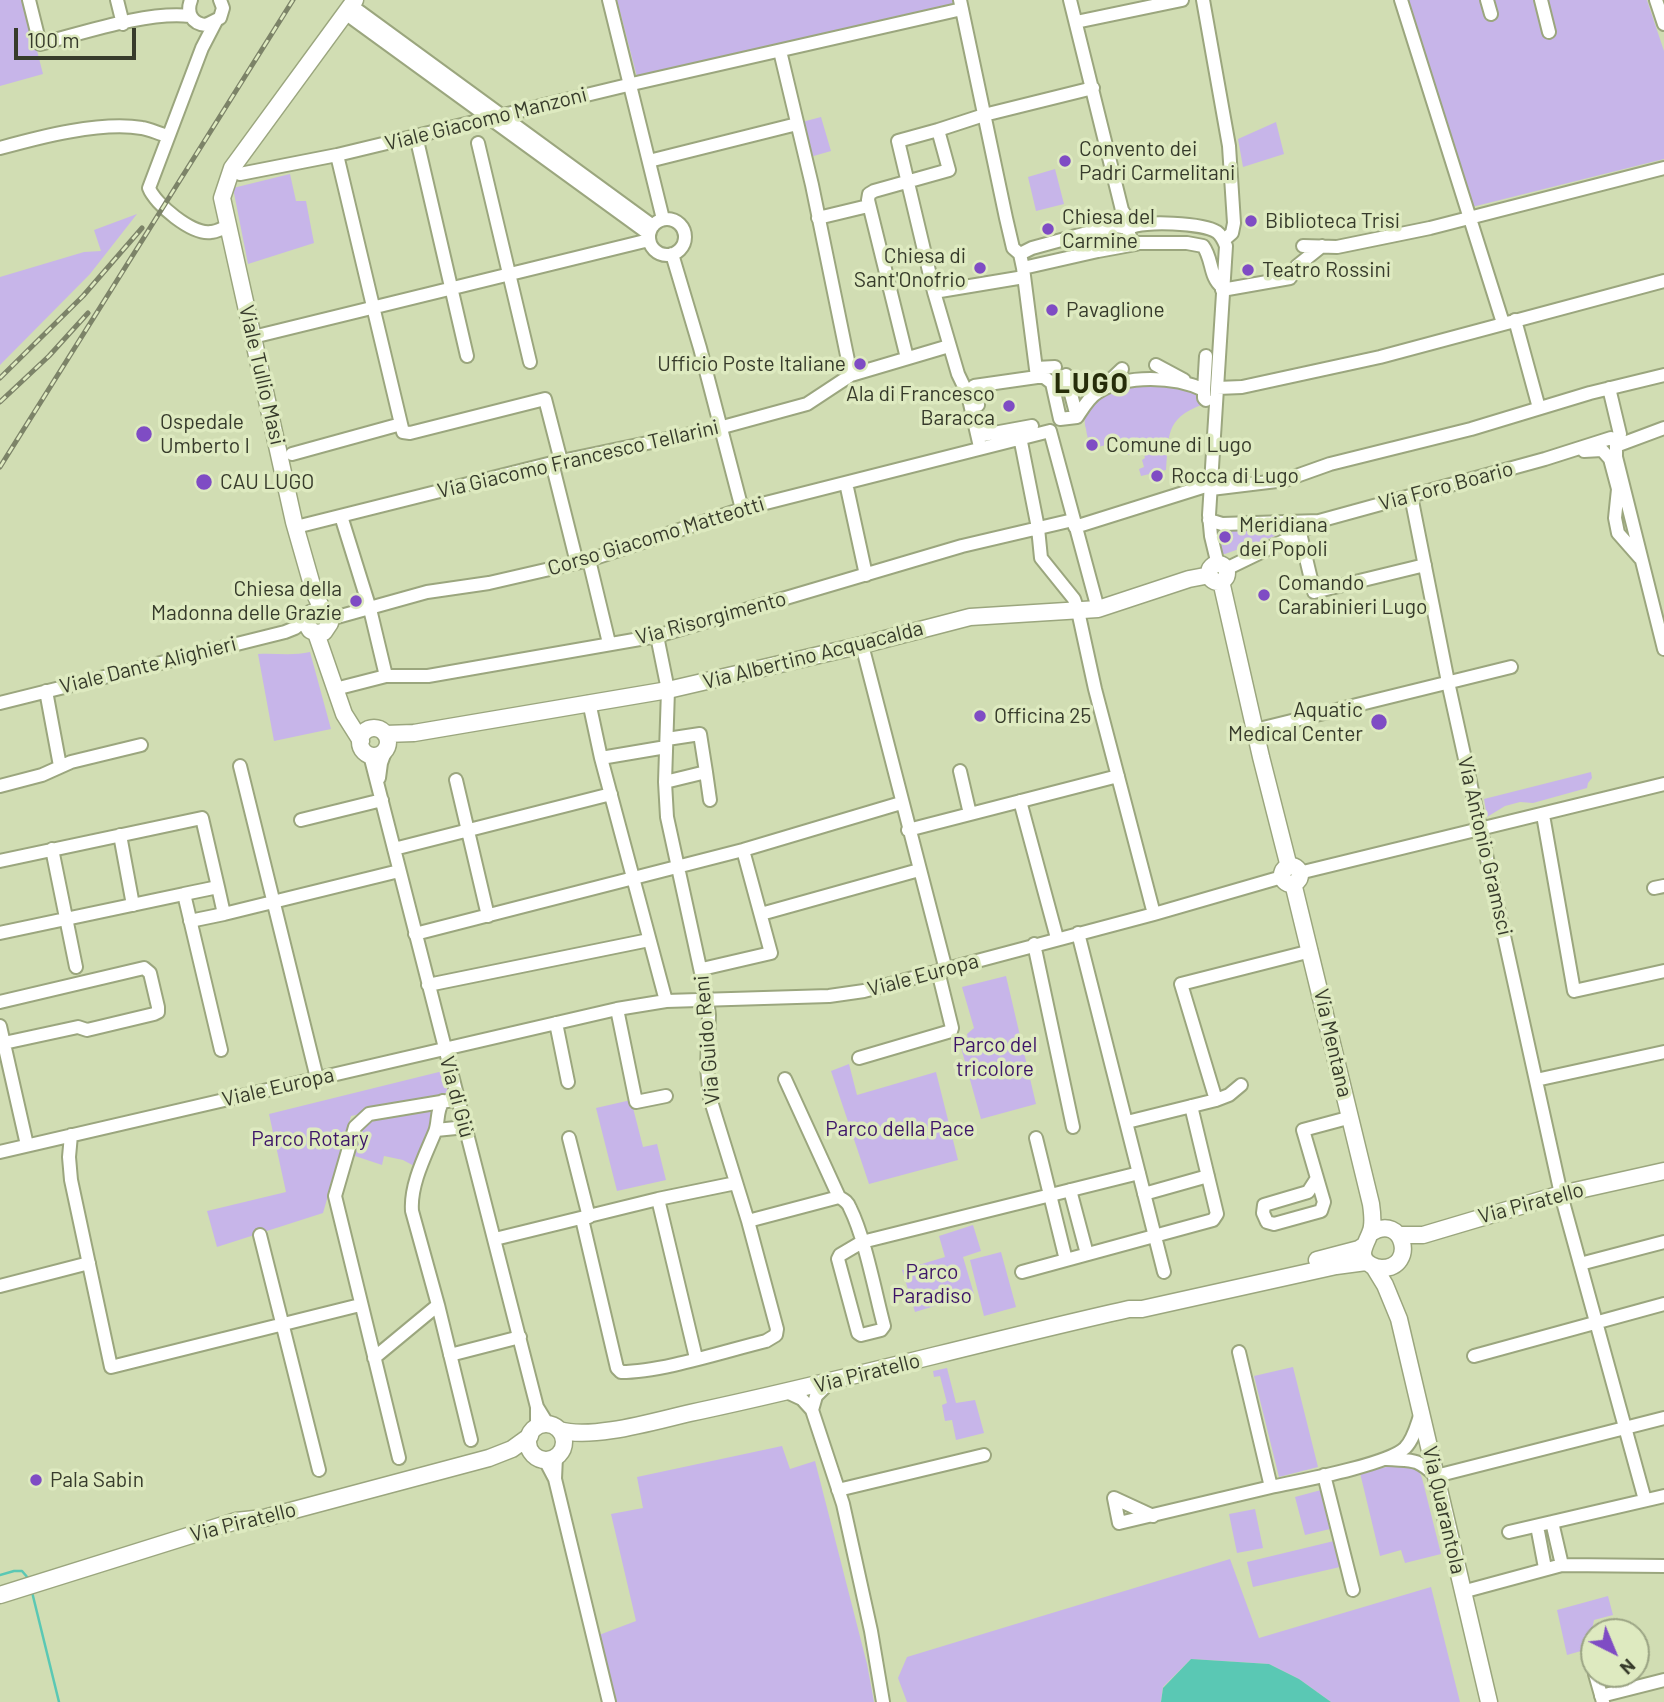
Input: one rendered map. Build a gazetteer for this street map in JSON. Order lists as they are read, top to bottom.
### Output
{
  "streets": {
    "main road": [
      "Viale Tullio Masi",
      "Via Albertino Acquacalda",
      "Via Mentana",
      "Via Piratello",
      "Via Quarantola"
    ],
    "street": [
      "Viale Giacomo Manzoni",
      "Via Giacomo Francesco Tellarini",
      "Via Foro Boario",
      "Corso Giacomo Matteotti",
      "Via Risorgimento",
      "Viale Dante Alighieri",
      "Via Antonio Gramsci",
      "Viale Europa",
      "Via Guido Reni",
      "Via di Giù"
    ]
  },
  "crossings": [
    ["Viale Giacomo Manzoni", "Viale Tullio Masi"],
    ["Viale Tullio Masi", "Via Giacomo Francesco Tellarini"],
    ["Viale Tullio Masi", "Corso Giacomo Matteotti"],
    ["Viale Tullio Masi", "Via Risorgimento"],
    ["Viale Tullio Masi", "Via Albertino Acquacalda"],
    ["Viale Tullio Masi", "Viale Dante Alighieri"],
    ["Viale Tullio Masi", "Via di Giù"],
    ["Via Foro Boario", "Via Albertino Acquacalda"],
    ["Via Foro Boario", "Via Antonio Gramsci"],
    ["Via Foro Boario", "Via Mentana"],
    ["Corso Giacomo Matteotti", "Viale Dante Alighieri"],
    ["Via Risorgimento", "Via Guido Reni"],
    ["Via Albertino Acquacalda", "Via Guido Reni"],
    ["Via Albertino Acquacalda", "Via Mentana"],
    ["Via Albertino Acquacalda", "Via di Giù"],
    ["Via Antonio Gramsci", "Viale Europa"],
    ["Via Antonio Gramsci", "Via Piratello"],
    ["Viale Europa", "Via Guido Reni"],
    ["Viale Europa", "Via Mentana"],
    ["Viale Europa", "Via di Giù"],
    ["Via Mentana", "Via Piratello"],
    ["Via Mentana", "Via Quarantola"],
    ["Via di Giù", "Via Piratello"],
    ["Via Piratello", "Via Quarantola"]
  ],
  "districts": ["LUGO"],
  "parks": [
    "Parco del tricolore",
    "Parco della Pace",
    "Parco Rotary",
    "Parco Paradiso"
  ],
  "places": [
    "Convento dei Padri Carmelitani",
    "Biblioteca Trisi",
    "Chiesa del Carmine",
    "Chiesa di Sant'Onofrio",
    "Teatro Rossini",
    "Pavaglione",
    "Ufficio Poste Italiane",
    "Ala di Francesco Baracca",
    "Ospedale Umberto I",
    "Comune di Lugo",
    "Rocca di Lugo",
    "CAU LUGO",
    "Meridiana dei Popoli",
    "Comando Carabinieri Lugo",
    "Chiesa della Madonna delle Grazie",
    "Officina 25",
    "Aquatic Medical Center",
    "Pala Sabin"
  ],
  "scale_bar": "100 m",
  "north": "bottom right"
}
